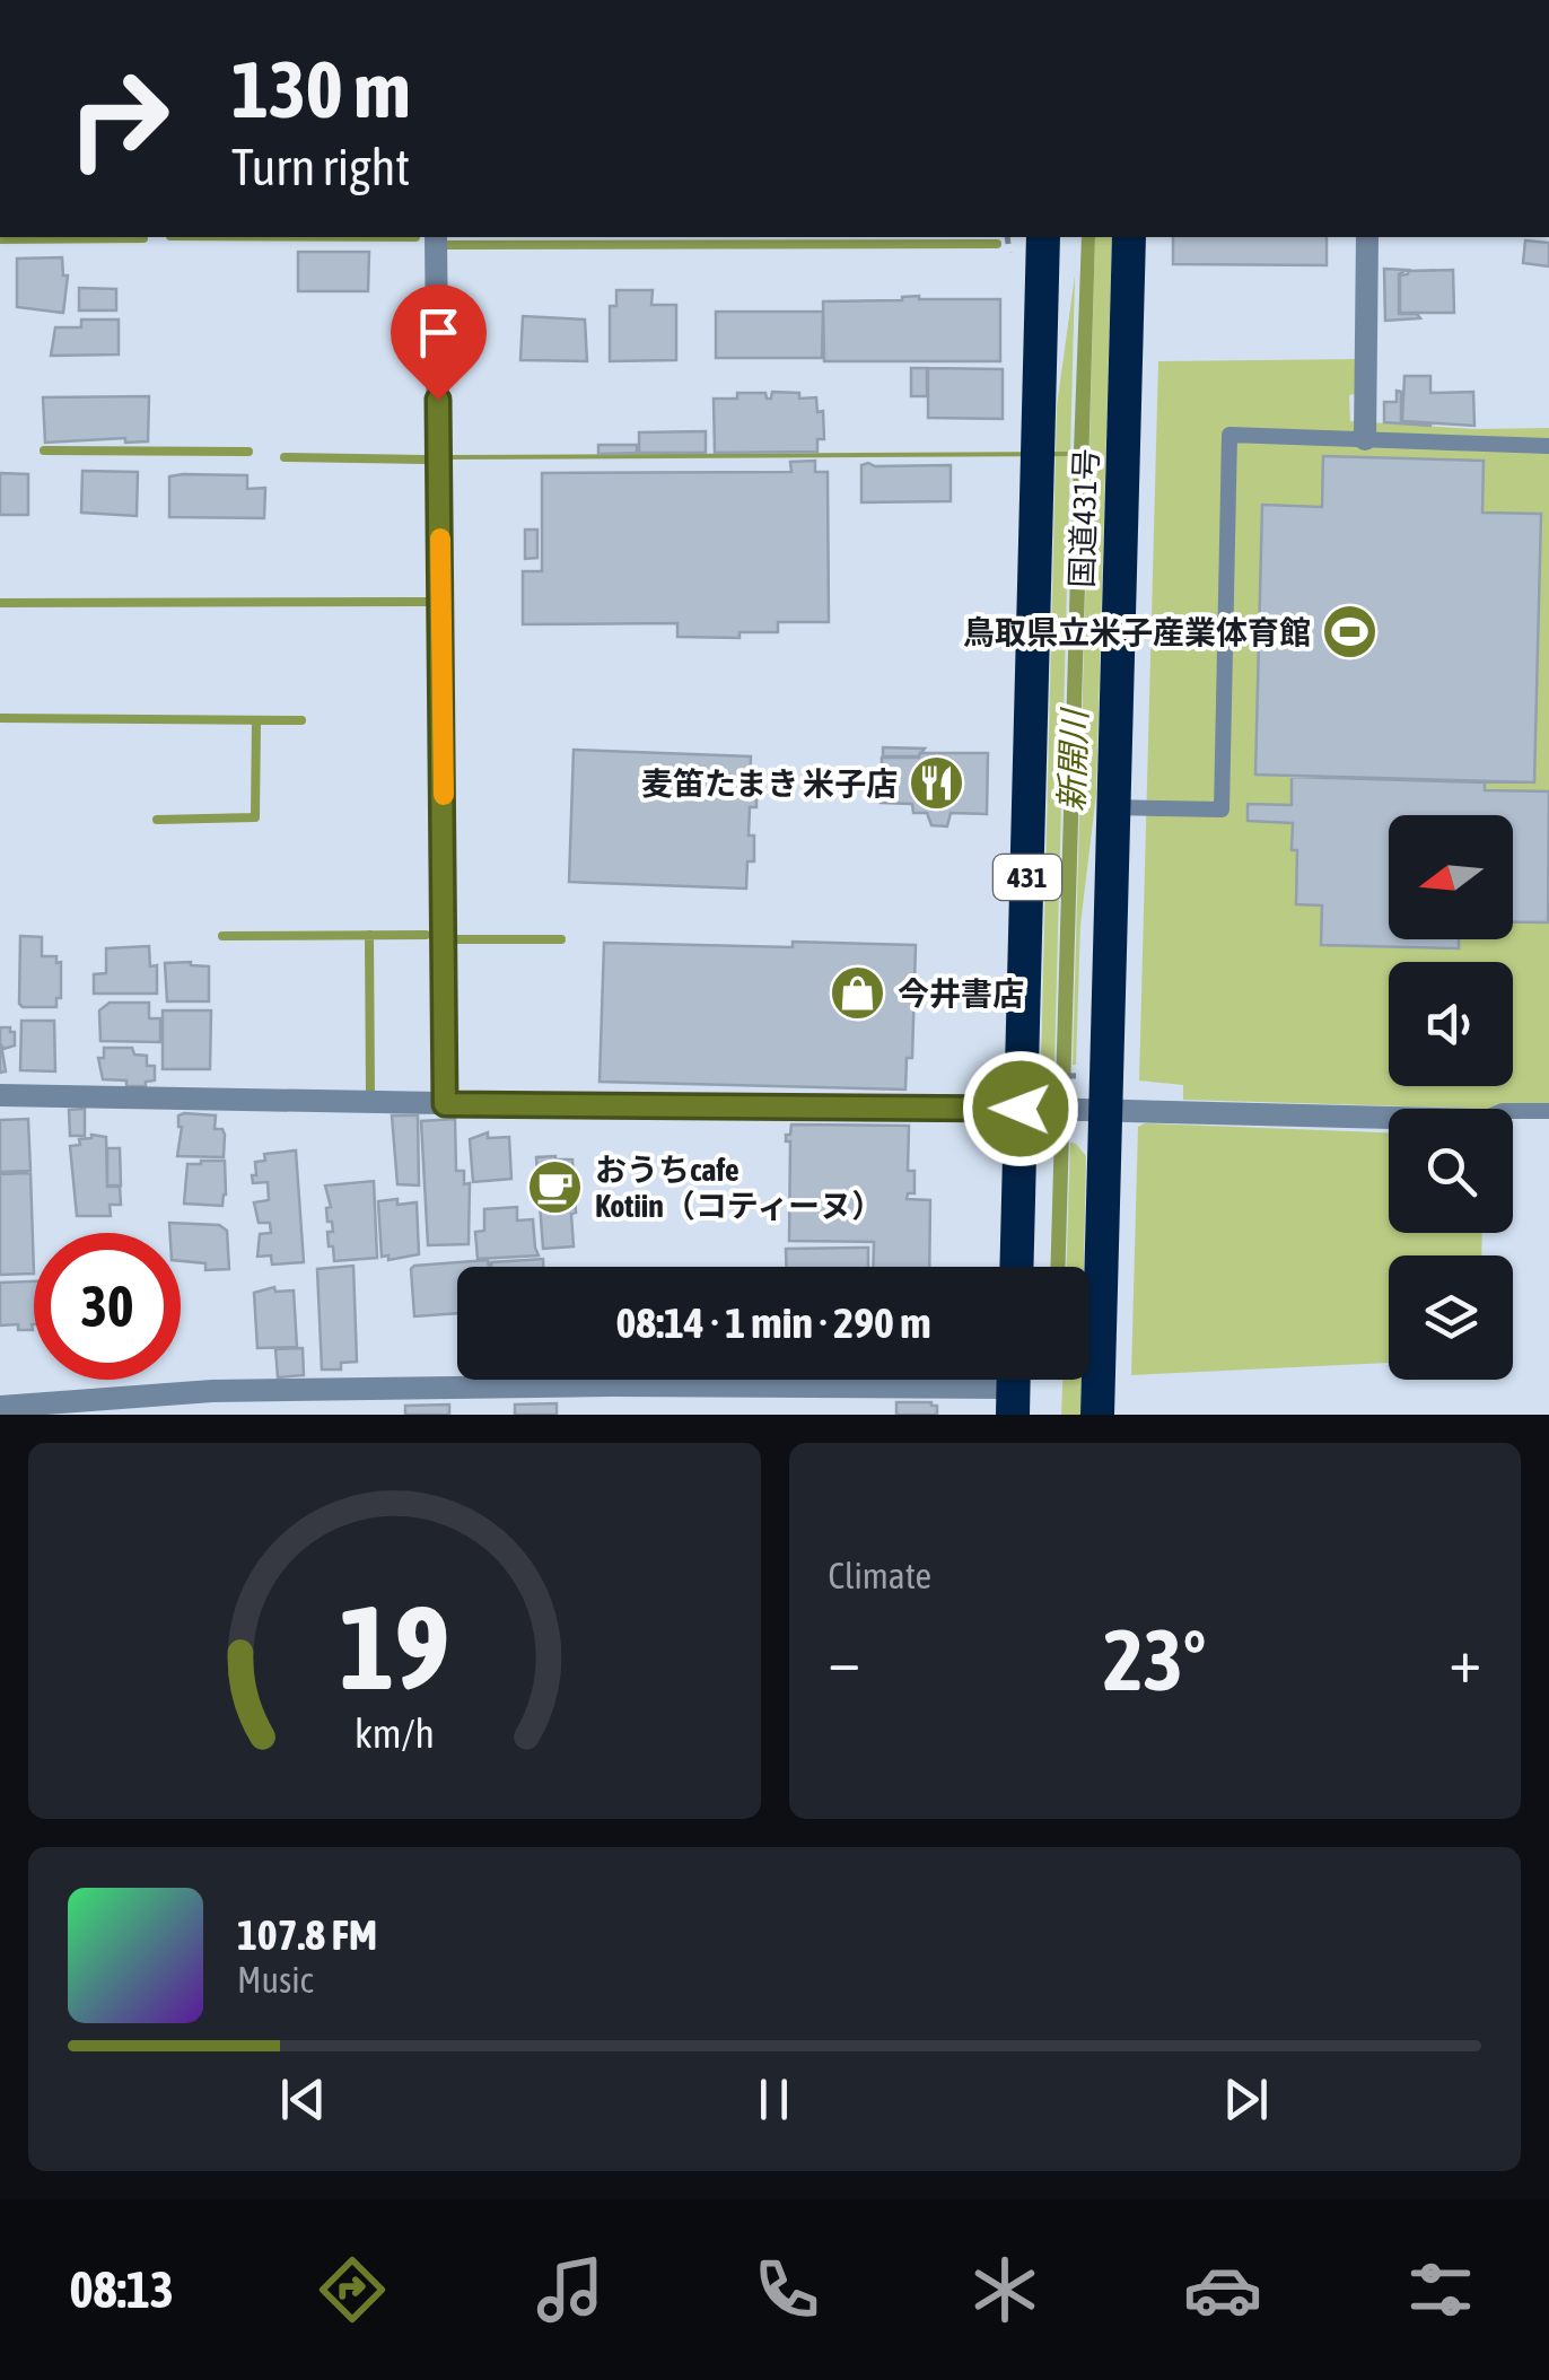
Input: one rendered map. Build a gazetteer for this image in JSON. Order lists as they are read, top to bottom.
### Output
{
  "streets": {
    "highway": ["国道431号", "431"]
  },
  "water": ["新開川"],
  "places": {
    "sports": ["鳥取県立米子産業体育館"],
    "restaurant": ["麦笛たまき 米子店"],
    "shop": ["今井書店"],
    "cafe": ["おうちcafe Kotiin（コティーヌ）"]
  },
  "north": "left",
  "page": {
    "turn": ["130 m", "Turn right"],
    "limit": "30",
    "trip": "08:14 · 1 min · 290 m",
    "tile": "Climate",
    "heat": ["−", "23°", "+"],
    "song": ["107.8 FM", "Music"],
    "tabs": "08:13",
    "gauge": ["19", "km/h"]
  }
}
